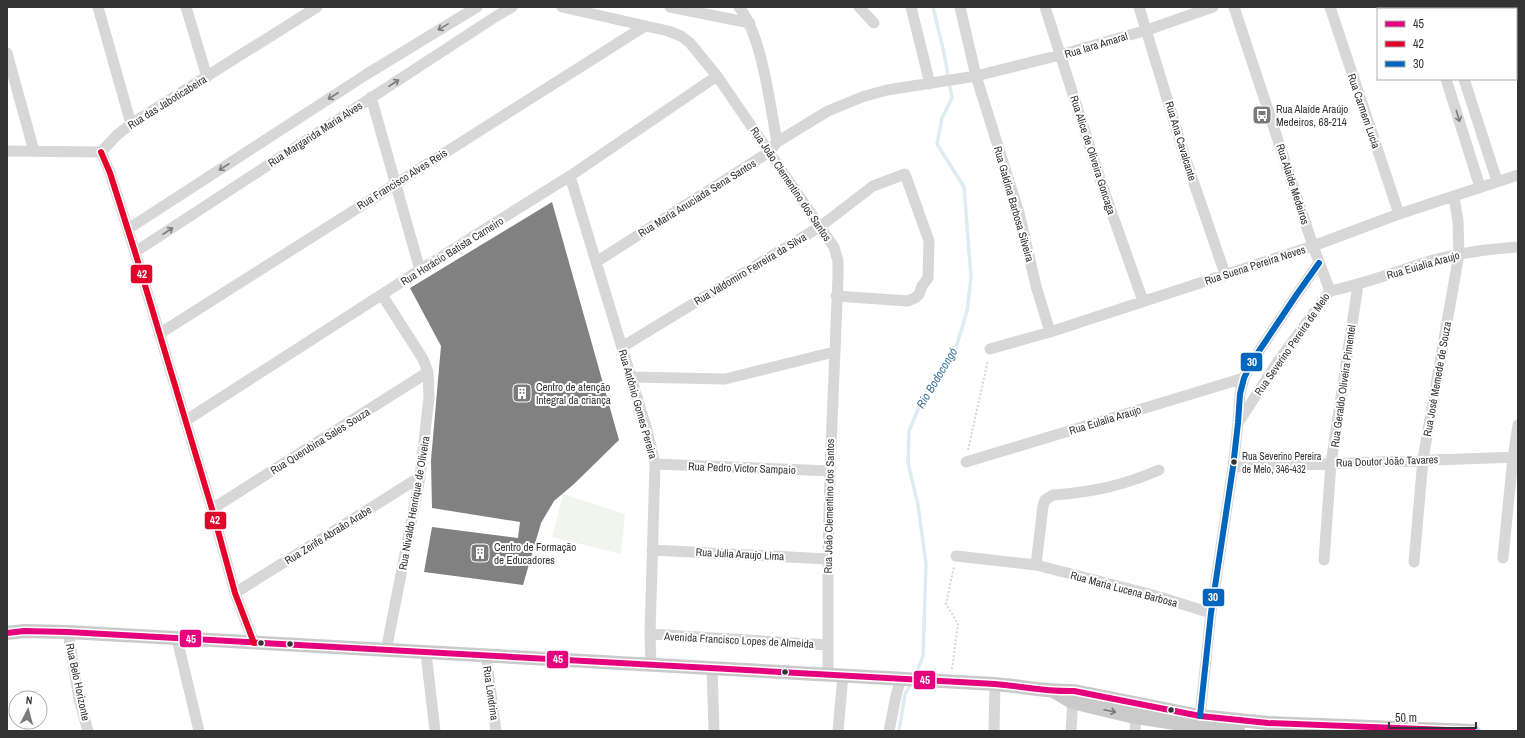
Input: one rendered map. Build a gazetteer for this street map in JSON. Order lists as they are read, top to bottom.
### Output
{
  "streets": {
    "street": [
      "Rua Iara Amaral",
      "Rua das Jaboticabeira",
      "Rua Carmem Lucia",
      "Rua Margarida Maria Alves",
      "Rua Ana Cavalcante",
      "Rua Alice de Oliveira Goncaga",
      "Rua Francisco Alves Reis",
      "Rua João Clementino dos Santos",
      "Rua Alaíde Medeiros",
      "Rua Maria Anuciada Sena Santos",
      "Rua Galdina Barbosa Silveira",
      "Rua Horácio Batista Carneiro",
      "Rua Suena Pereira Neves",
      "Rua Euialia Araujo",
      "Rua Valdomiro Ferreira da Silva",
      "Rua Severino Pereira de Melo",
      "Rua José Memede de Souza",
      "Rua Geraldo Oliveira Pimentel",
      "Rua Antônio Gomes Pereira",
      "Rua Eulalia Araujo",
      "Rua Querubina Sales Souza",
      "Rua Doutor João Tavares",
      "Rua Pedro Victor Sampaio",
      "Rua Nivaldo Henrique de Oliveira",
      "Rua Zerife Abraão Arabe",
      "Rua Julia Araujo Lima",
      "Rua Maria Lucena Barbosa",
      "Avenida Francisco Lopes de Almeida",
      "Rua Belo Horizonte",
      "Rua Londrina"
    ]
  },
  "crossings": [
    ["Rua Iara Amaral", "Rua Ana Cavalcante"],
    ["Rua Iara Amaral", "Rua Alice de Oliveira Goncaga"],
    ["Rua Iara Amaral", "Rua Maria Anuciada Sena Santos"],
    ["Rua Iara Amaral", "Rua Galdina Barbosa Silveira"],
    ["Rua Carmem Lucia", "Rua Suena Pereira Neves"],
    ["Rua Ana Cavalcante", "Rua Suena Pereira Neves"],
    ["Rua Alice de Oliveira Goncaga", "Rua Suena Pereira Neves"],
    ["Rua Francisco Alves Reis", "Rua João Clementino dos Santos"],
    ["Rua João Clementino dos Santos", "Rua Maria Anuciada Sena Santos"],
    ["Rua João Clementino dos Santos", "Rua Horácio Batista Carneiro"],
    ["Rua João Clementino dos Santos", "Rua Valdomiro Ferreira da Silva"],
    ["Rua João Clementino dos Santos", "Rua Pedro Victor Sampaio"],
    ["Rua João Clementino dos Santos", "Rua Julia Araujo Lima"],
    ["Rua João Clementino dos Santos", "Avenida Francisco Lopes de Almeida"],
    ["Rua Alaíde Medeiros", "Rua Suena Pereira Neves"],
    ["Rua Alaíde Medeiros", "Rua Severino Pereira de Melo"],
    ["Rua Maria Anuciada Sena Santos", "Rua Galdina Barbosa Silveira"],
    ["Rua Maria Anuciada Sena Santos", "Rua Antônio Gomes Pereira"],
    ["Rua Galdina Barbosa Silveira", "Rua Suena Pereira Neves"],
    ["Rua Horácio Batista Carneiro", "Rua Antônio Gomes Pereira"],
    ["Rua Horácio Batista Carneiro", "Rua Nivaldo Henrique de Oliveira"],
    ["Rua Suena Pereira Neves", "Rua Severino Pereira de Melo"],
    ["Rua Suena Pereira Neves", "Rua José Memede de Souza"],
    ["Rua Euialia Araujo", "Rua Severino Pereira de Melo"],
    ["Rua Euialia Araujo", "Rua José Memede de Souza"],
    ["Rua Euialia Araujo", "Rua Geraldo Oliveira Pimentel"],
    ["Rua Valdomiro Ferreira da Silva", "Rua Antônio Gomes Pereira"],
    ["Rua Severino Pereira de Melo", "Rua Eulalia Araujo"],
    ["Rua Severino Pereira de Melo", "Rua Doutor João Tavares"],
    ["Rua Severino Pereira de Melo", "Rua Maria Lucena Barbosa"],
    ["Rua José Memede de Souza", "Rua Doutor João Tavares"],
    ["Rua Geraldo Oliveira Pimentel", "Rua Doutor João Tavares"],
    ["Rua Antônio Gomes Pereira", "Rua Pedro Victor Sampaio"],
    ["Rua Antônio Gomes Pereira", "Rua Julia Araujo Lima"],
    ["Rua Antônio Gomes Pereira", "Avenida Francisco Lopes de Almeida"],
    ["Rua Querubina Sales Souza", "Rua Nivaldo Henrique de Oliveira"],
    ["Rua Nivaldo Henrique de Oliveira", "Rua Zerife Abraão Arabe"]
  ],
  "water": ["Rio Bodocongó"],
  "places": {
    "bus stop": ["Rua Alaíde Araújo Medeiros, 68-214"],
    "building": ["Centro de atenção Integral da criança", "Centro de Formação de Educadores"],
    "other": ["Rua Severino Pereira de Melo, 346-432"]
  },
  "lines": ["transit line 42", "transit line 30", "transit line 45"],
  "legend": ["45", "42", "30"],
  "scale_bar": "50 m",
  "north": "top"
}
